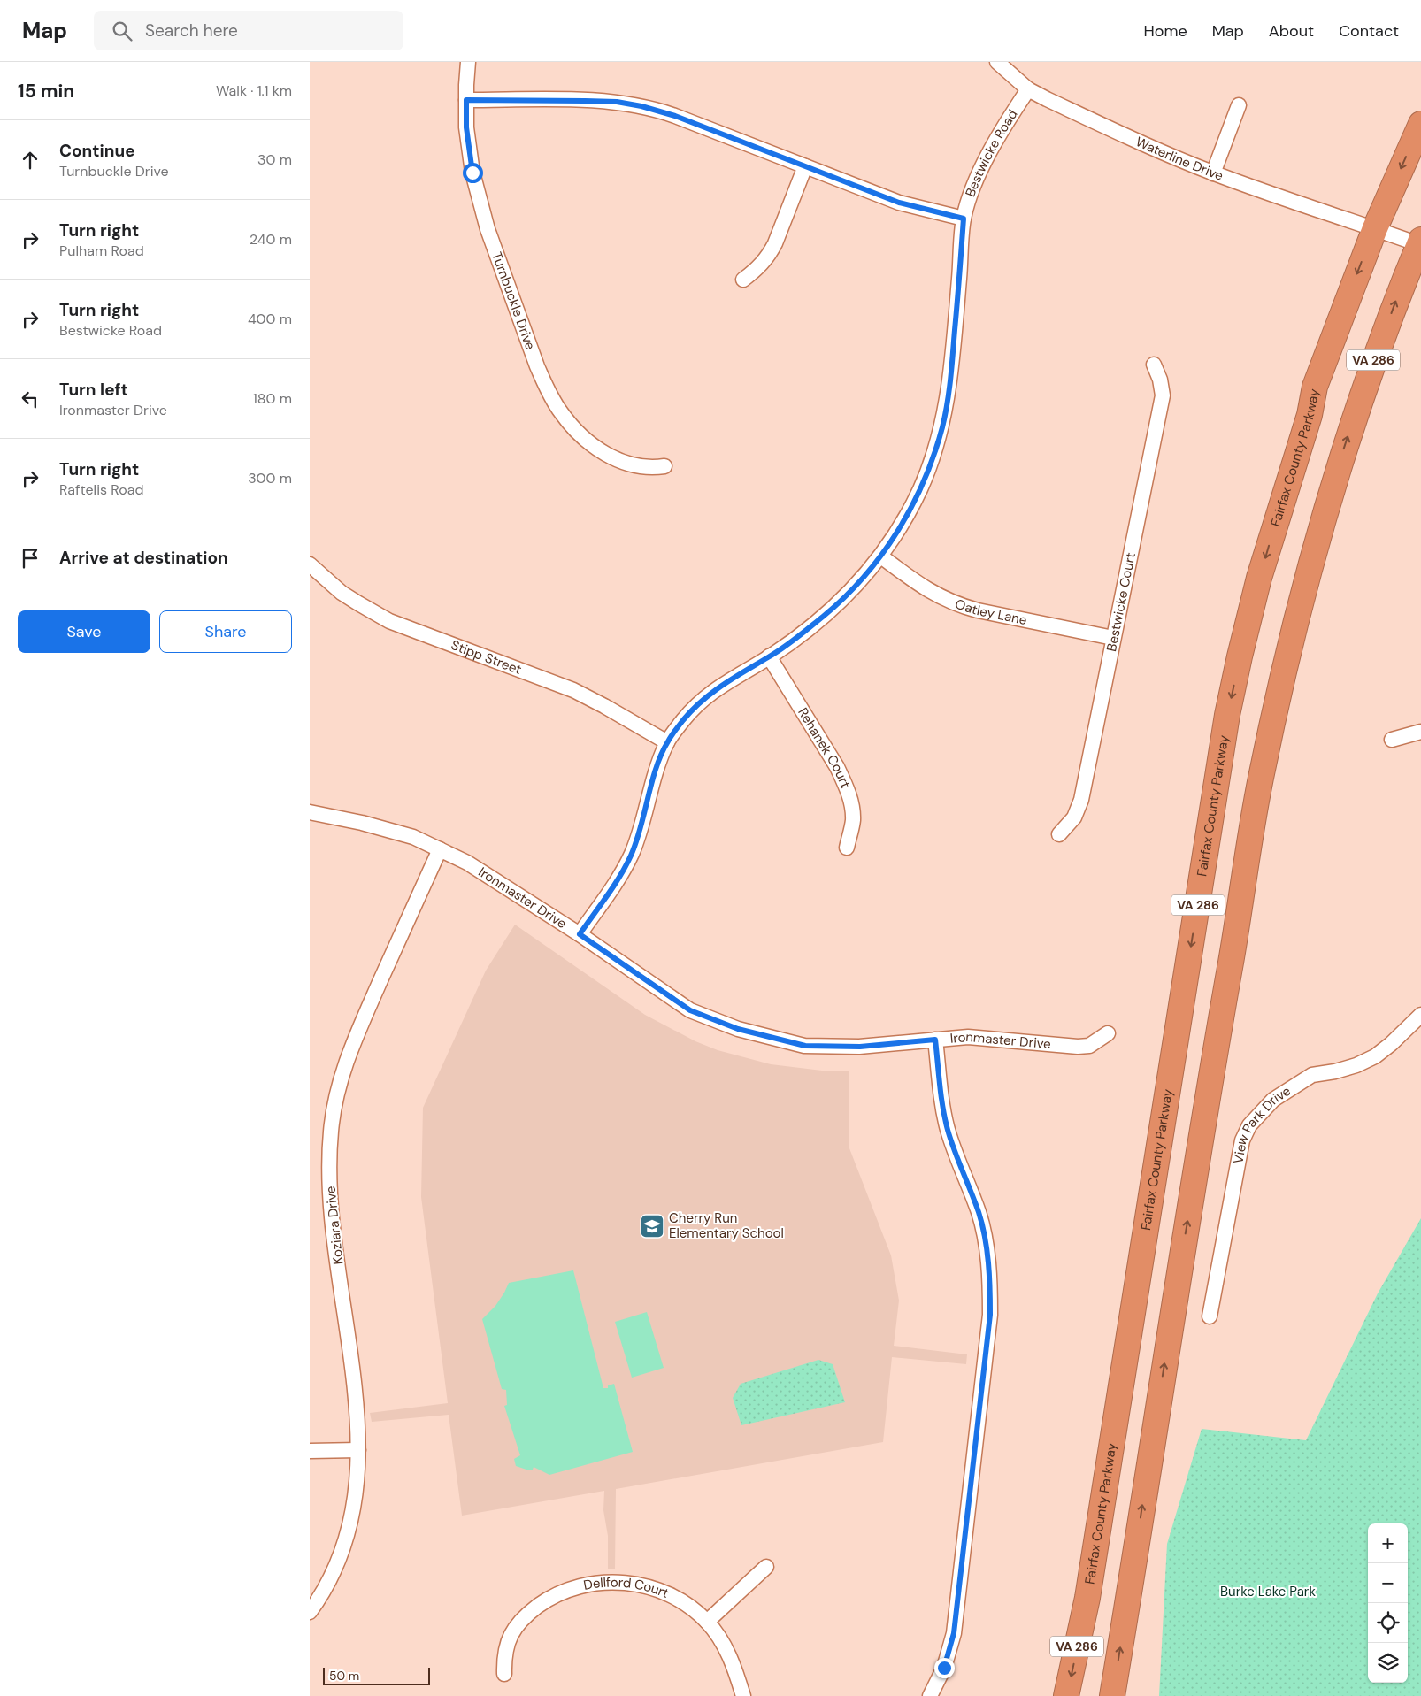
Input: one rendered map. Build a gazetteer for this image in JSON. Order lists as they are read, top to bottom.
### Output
{
  "streets": {
    "highway": ["VA 286", "Fairfax County Parkway"],
    "street": [
      "Bestwicke Road",
      "Waterline Drive",
      "Turnbuckle Drive",
      "Bestwicke Court",
      "Oatley Lane",
      "Stipp Street",
      "Rehanek Court",
      "Ironmaster Drive",
      "View Park Drive",
      "Koziara Drive",
      "Dellford Court"
    ]
  },
  "crossings": [
    ["Bestwicke Road", "Waterline Drive"],
    ["Bestwicke Road", "Oatley Lane"],
    ["Bestwicke Road", "Stipp Street"],
    ["Bestwicke Road", "Rehanek Court"],
    ["Bestwicke Road", "Ironmaster Drive"],
    ["Waterline Drive", "VA 286"],
    ["Waterline Drive", "Fairfax County Parkway"],
    ["Bestwicke Court", "Oatley Lane"],
    ["Ironmaster Drive", "Koziara Drive"]
  ],
  "parks": ["Burke Lake Park"],
  "places": {
    "school or university": ["Cherry Run Elementary School"]
  },
  "scale_bar": "50 m",
  "page": {
    "header": "Map",
    "search": "Search here",
    "nav": [
      "Home",
      "Map",
      "About",
      "Contact"
    ],
    "heading": ["15 min", "Walk · 1.1 km"],
    "list": [
      ["Continue", "Turnbuckle Drive", "30 m"],
      ["Turn right", "Pulham Road", "240 m"],
      ["Turn right", "Bestwicke Road", "400 m"],
      ["Turn left", "Ironmaster Drive", "180 m"],
      ["Turn right", "Raftelis Road", "300 m"],
      "Arrive at destination"
    ],
    "buttons": ["Save", "Share"],
    "map_buttons": ["+", "−"],
    "scale": "50 m"
  }
}
